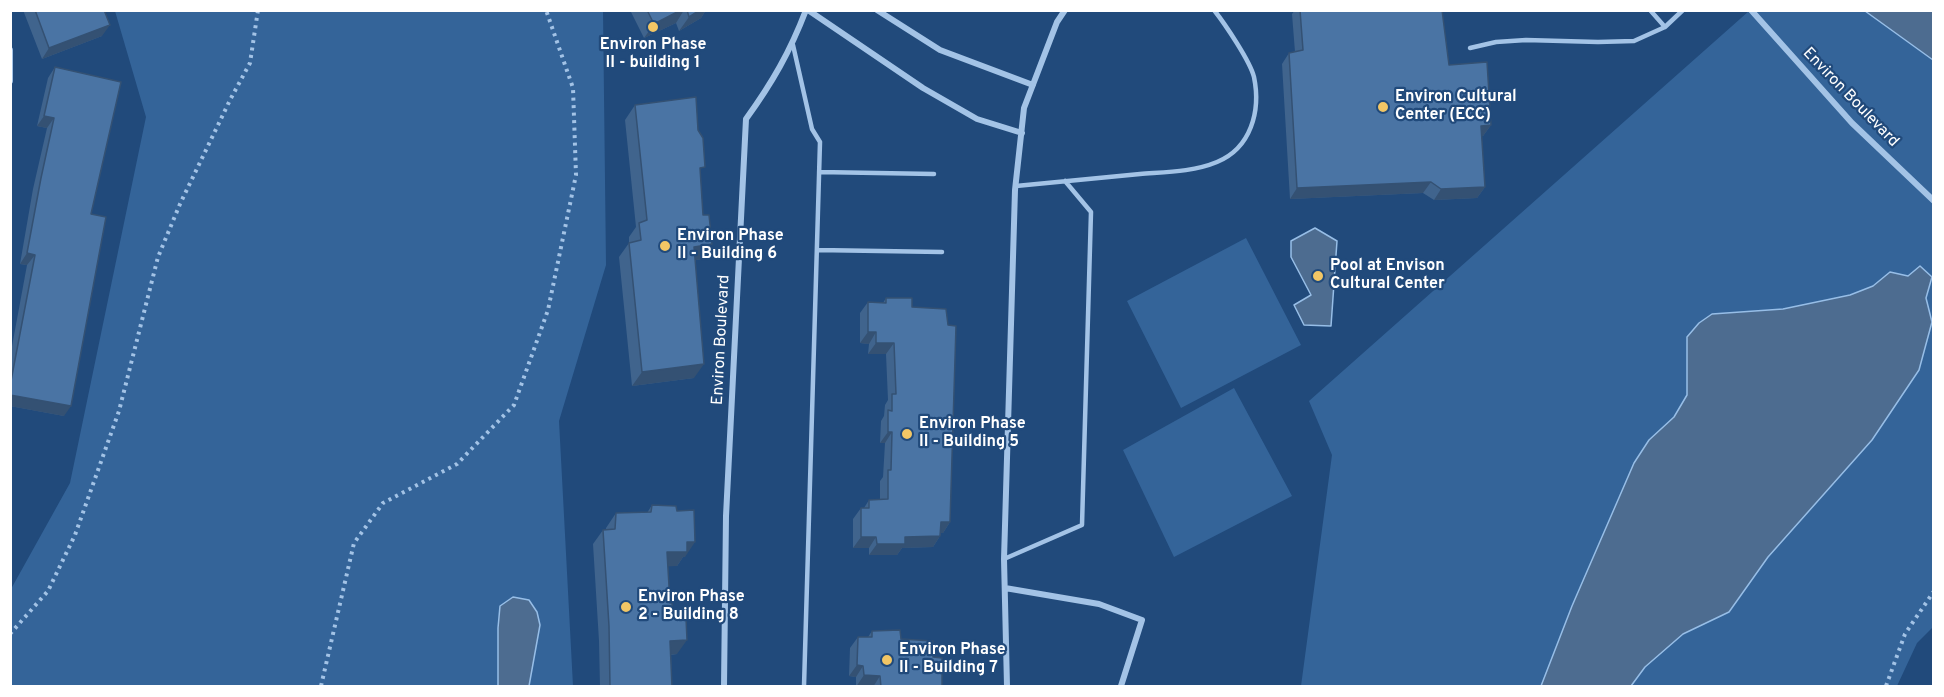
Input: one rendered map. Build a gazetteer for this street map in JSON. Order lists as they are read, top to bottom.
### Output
{
  "streets": {
    "street": ["Environ Boulevard"]
  },
  "places": [
    "Environ Phase II - building 1",
    "Environ Cultural Center (ECC)",
    "Environ Phase II - Building 6",
    "Pool at Envison Cultural Center",
    "Environ Phase II - Building 5",
    "Environ Phase 2 - Building 8",
    "Environ Phase II - Building 7"
  ]
}
